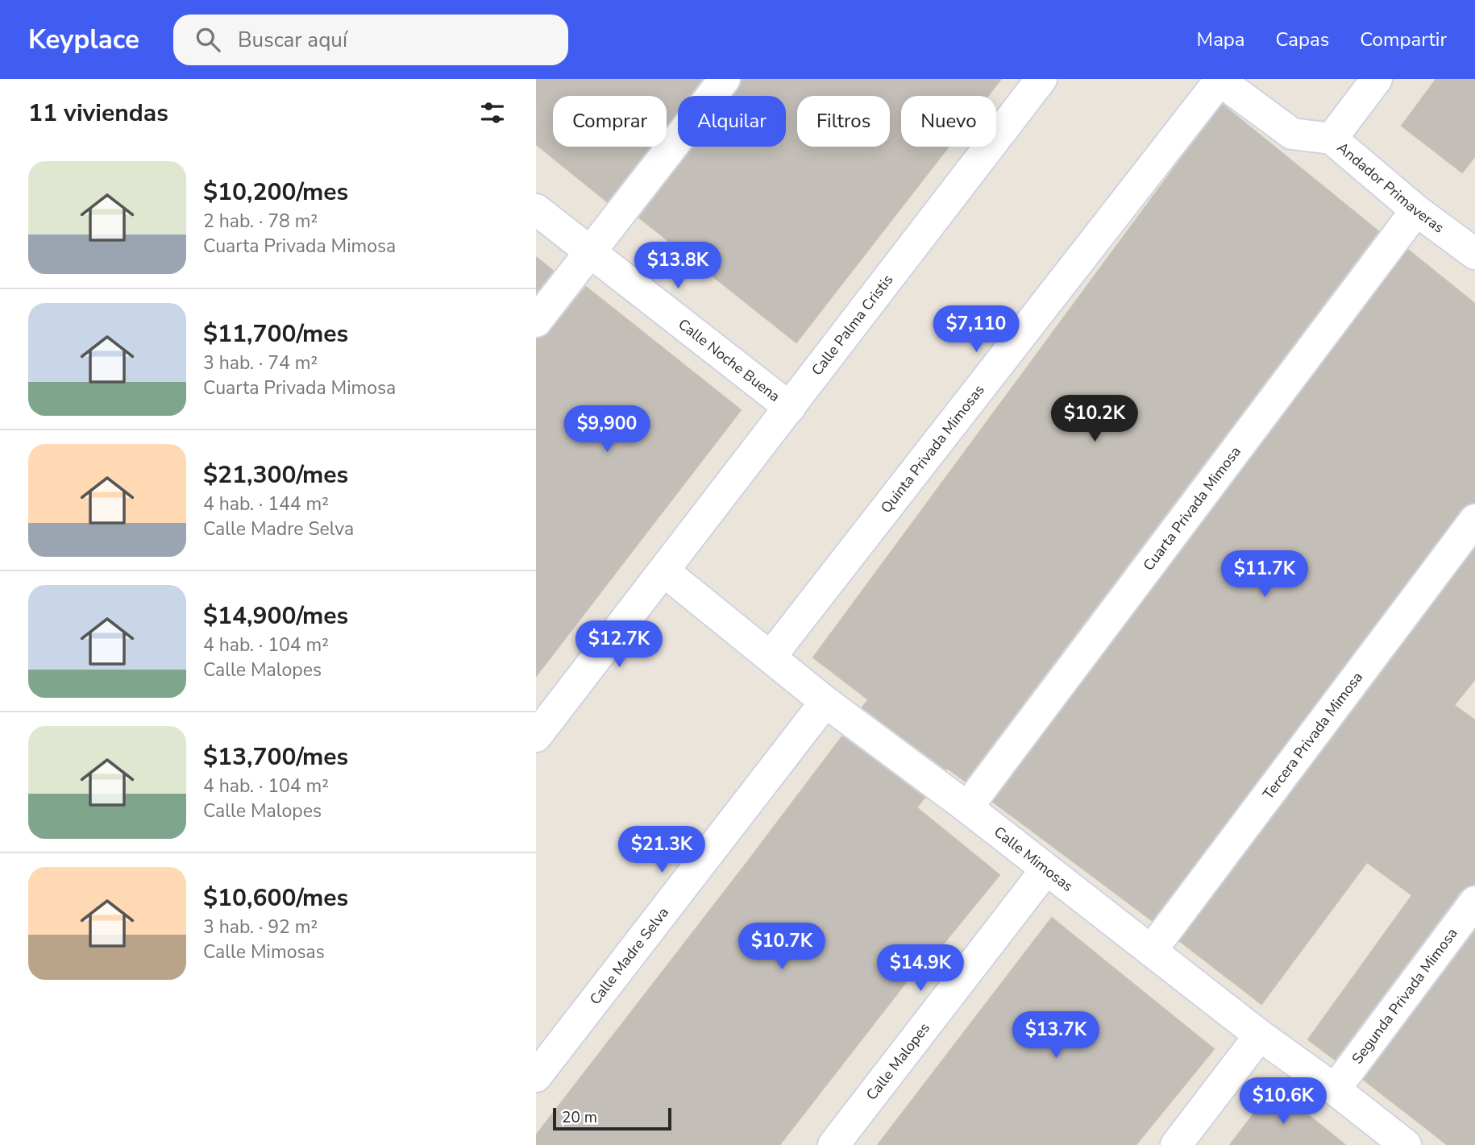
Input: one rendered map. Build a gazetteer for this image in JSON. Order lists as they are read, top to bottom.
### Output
{
  "streets": {
    "street": [
      "Andador Primaveras",
      "Calle Palma Cristis",
      "Calle Noche Buena",
      "Quinta Privada Mimosas",
      "Cuarta Privada Mimosa",
      "Tercera Privada Mimosa",
      "Calle Mimosas",
      "Calle Madre Selva",
      "Segunda Privada Mimosa",
      "Calle Malopes"
    ]
  },
  "crossings": [
    ["Andador Primaveras", "Quinta Privada Mimosas"],
    ["Andador Primaveras", "Cuarta Privada Mimosa"],
    ["Calle Palma Cristis", "Calle Noche Buena"],
    ["Calle Palma Cristis", "Calle Mimosas"],
    ["Quinta Privada Mimosas", "Calle Mimosas"],
    ["Cuarta Privada Mimosa", "Calle Mimosas"],
    ["Tercera Privada Mimosa", "Calle Mimosas"],
    ["Calle Mimosas", "Calle Madre Selva"],
    ["Calle Mimosas", "Segunda Privada Mimosa"],
    ["Calle Mimosas", "Calle Malopes"]
  ],
  "scale_bar": "20 m",
  "page": {
    "header": "Keyplace",
    "search": "Buscar aquí",
    "nav": ["Mapa", "Capas", "Compartir"],
    "heading": "11 viviendas",
    "chip": [
      "Comprar",
      "Alquilar",
      "Filtros",
      "Nuevo"
    ],
    "list": [
      {
        "name": "$10,200/mes",
        "note": "2 hab. · 78 m² · Cuarta Privada Mimosa"
      },
      {
        "name": "$11,700/mes",
        "note": "3 hab. · 74 m² · Cuarta Privada Mimosa"
      },
      {
        "name": "$21,300/mes",
        "note": "4 hab. · 144 m² · Calle Madre Selva"
      },
      {
        "name": "$14,900/mes",
        "note": "4 hab. · 104 m² · Calle Malopes"
      },
      {
        "name": "$13,700/mes",
        "note": "4 hab. · 104 m² · Calle Malopes"
      },
      {
        "name": "$10,600/mes",
        "note": "3 hab. · 92 m² · Calle Mimosas"
      }
    ],
    "price": [
      "$13.8K",
      "$7,110",
      "$10.2K",
      "$9,900",
      "$11.7K",
      "$12.7K",
      "$21.3K",
      "$10.7K",
      "$14.9K",
      "$13.7K",
      "$10.6K"
    ],
    "scale": "20 m"
  }
}
